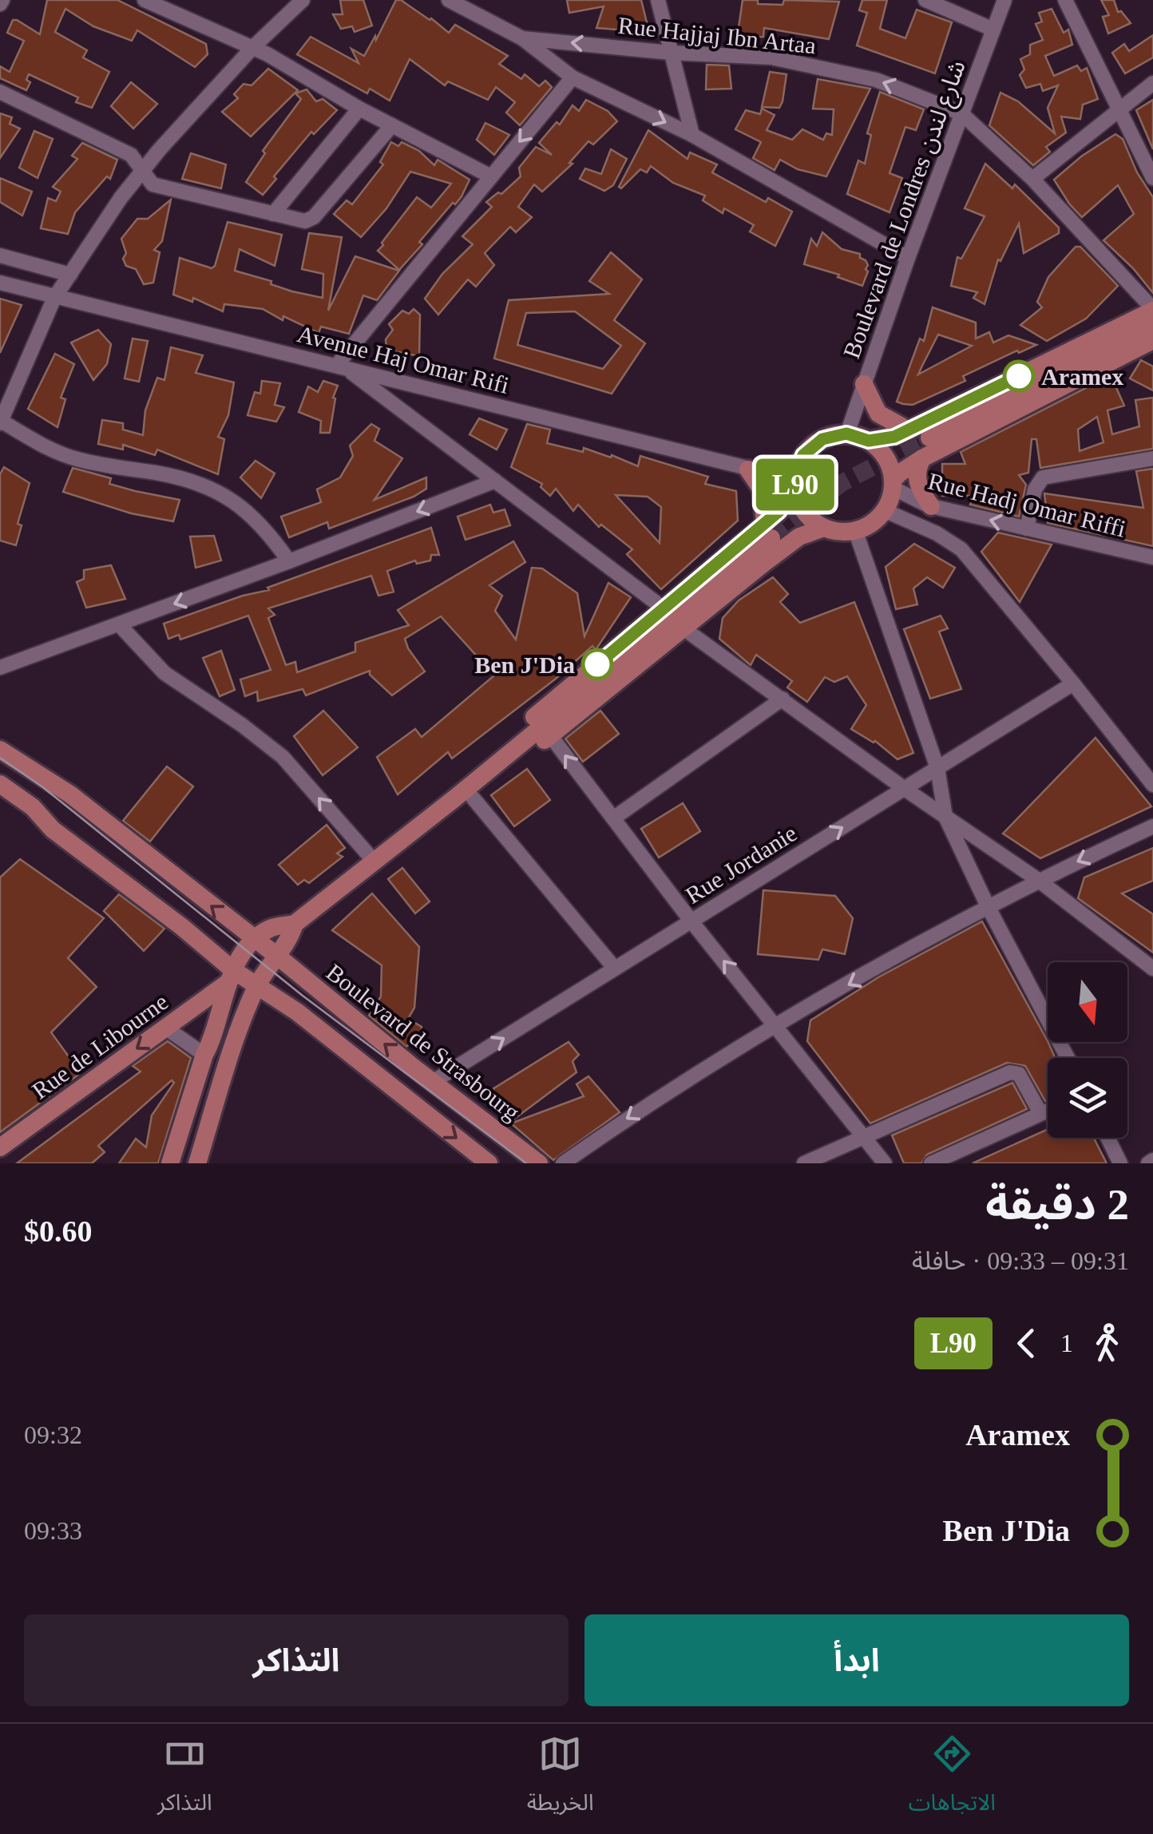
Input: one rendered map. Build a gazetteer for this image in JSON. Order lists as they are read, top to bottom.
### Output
{
  "streets": {
    "main road": ["Boulevard de Strasbourg", "Rue de Libourne"],
    "street": [
      "Rue Hajjaj Ibn Artaa",
      "Boulevard de Londres شارع لندن",
      "Avenue Haj Omar Rifi",
      "Rue Hadj Omar Riffi",
      "Rue Jordanie"
    ]
  },
  "crossings": [
    ["Rue Hajjaj Ibn Artaa", "Boulevard de Londres شارع لندن"],
    ["Boulevard de Londres شارع لندن", "Avenue Haj Omar Rifi"],
    ["Boulevard de Londres شارع لندن", "Rue Hadj Omar Riffi"],
    ["Avenue Haj Omar Rifi", "Rue Hadj Omar Riffi"],
    ["Rue Jordanie", "Boulevard de Strasbourg"]
  ],
  "one_way": ["Rue Hadj Omar Riffi", "Rue Jordanie", "Rue de Libourne"],
  "places": ["Aramex", "Ben J'Dia"],
  "lines": ["bus line L90"],
  "north": "bottom",
  "page": {
    "on_map": "L90",
    "heading": ["2 دقيقة", "09:31 – 09:33 · حافلة", "$0.60"],
    "legs": ["1", "L90"],
    "list": [
      {
        "name": "Aramex",
        "value": "09:32"
      },
      {
        "name": "Ben J'Dia",
        "value": "09:33"
      }
    ],
    "buttons": ["ابدأ", "التذاكر"],
    "tabs": ["الاتجاهات", "الخريطة", "التذاكر"]
  }
}
